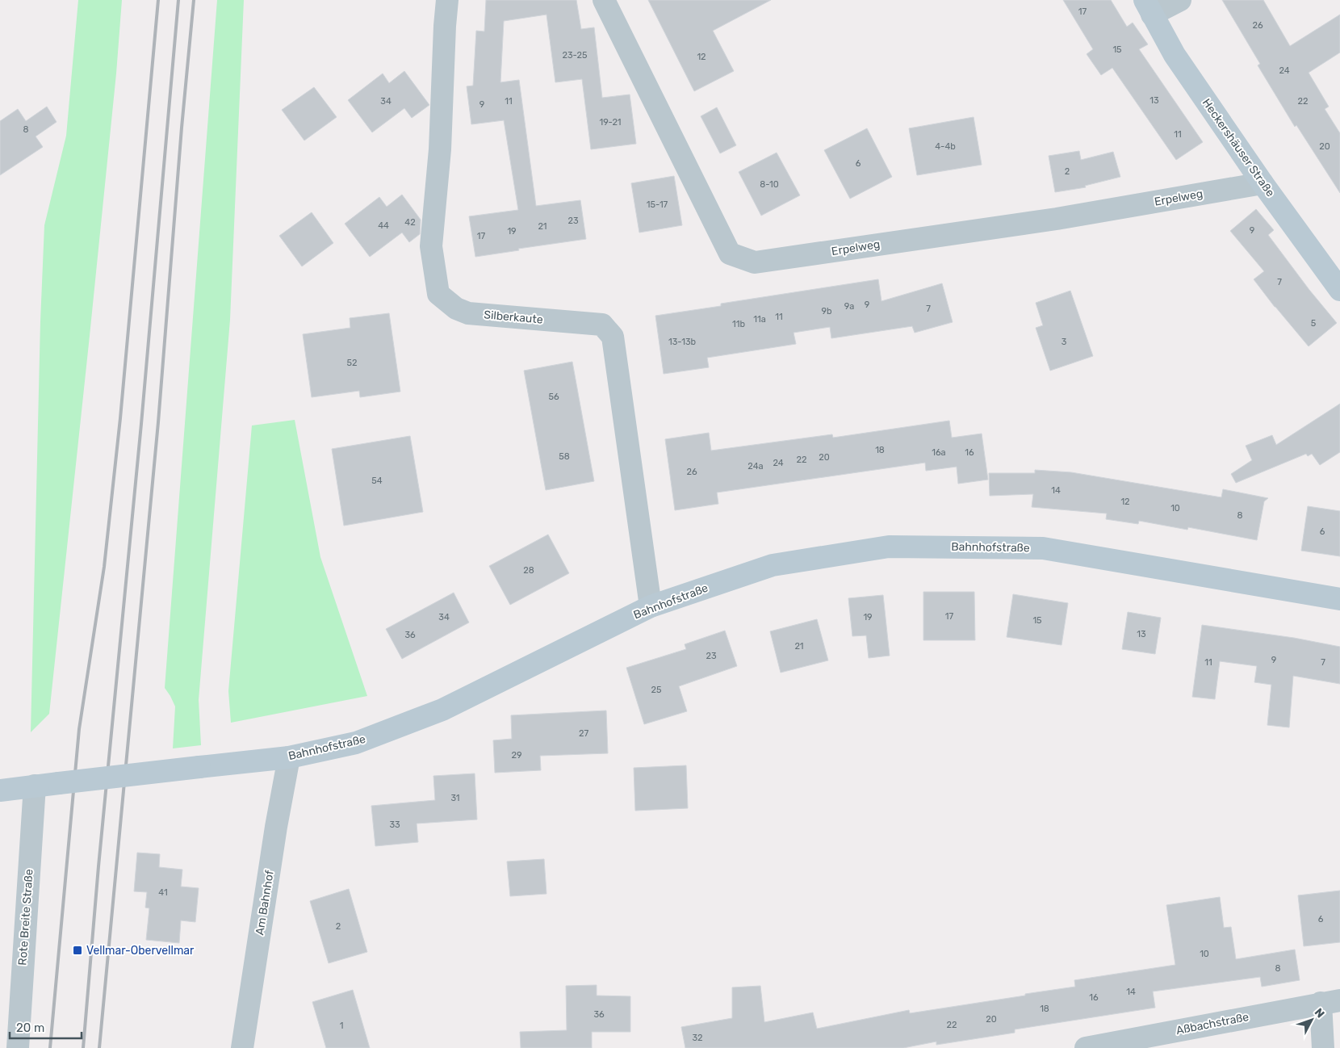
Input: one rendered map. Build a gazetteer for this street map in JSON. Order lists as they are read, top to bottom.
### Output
{
  "streets": {
    "main road": ["Heckershäuser Straße", "Bahnhofstraße"],
    "street": [
      "Erpelweg",
      "Silberkaute",
      "Am Bahnhof",
      "Rote Breite Straße",
      "Aßbachstraße"
    ]
  },
  "crossings": [
    ["Heckershäuser Straße", "Erpelweg"],
    ["Silberkaute", "Bahnhofstraße"],
    ["Bahnhofstraße", "Am Bahnhof"],
    ["Bahnhofstraße", "Rote Breite Straße"]
  ],
  "places": {
    "transit": ["Vellmar-Obervellmar"]
  },
  "house_numbers": [
    "17",
    "26",
    "15",
    "23-25",
    "12",
    "24",
    "13",
    "34",
    "11",
    "22",
    "9",
    "19-21",
    "8",
    "11",
    "4-4b",
    "20",
    "6",
    "2",
    "8-10",
    "15-17",
    "23",
    "42",
    "44",
    "21",
    "9",
    "19",
    "17",
    "7",
    "9",
    "9a",
    "7",
    "9b",
    "11",
    "11a",
    "5",
    "11b",
    "13-13b",
    "3",
    "52",
    "56",
    "18",
    "16a",
    "16",
    "58",
    "20",
    "22",
    "24",
    "24a",
    "26",
    "54",
    "14",
    "12",
    "10",
    "8",
    "6",
    "28",
    "17",
    "34",
    "19",
    "15",
    "13",
    "36",
    "21",
    "23",
    "9",
    "11",
    "7",
    "25",
    "27",
    "29",
    "31",
    "33",
    "41",
    "6",
    "2",
    "10",
    "8",
    "14",
    "16",
    "18",
    "36",
    "20",
    "22",
    "1",
    "32"
  ],
  "scale_bar": "20 m",
  "north": "top right"
}
